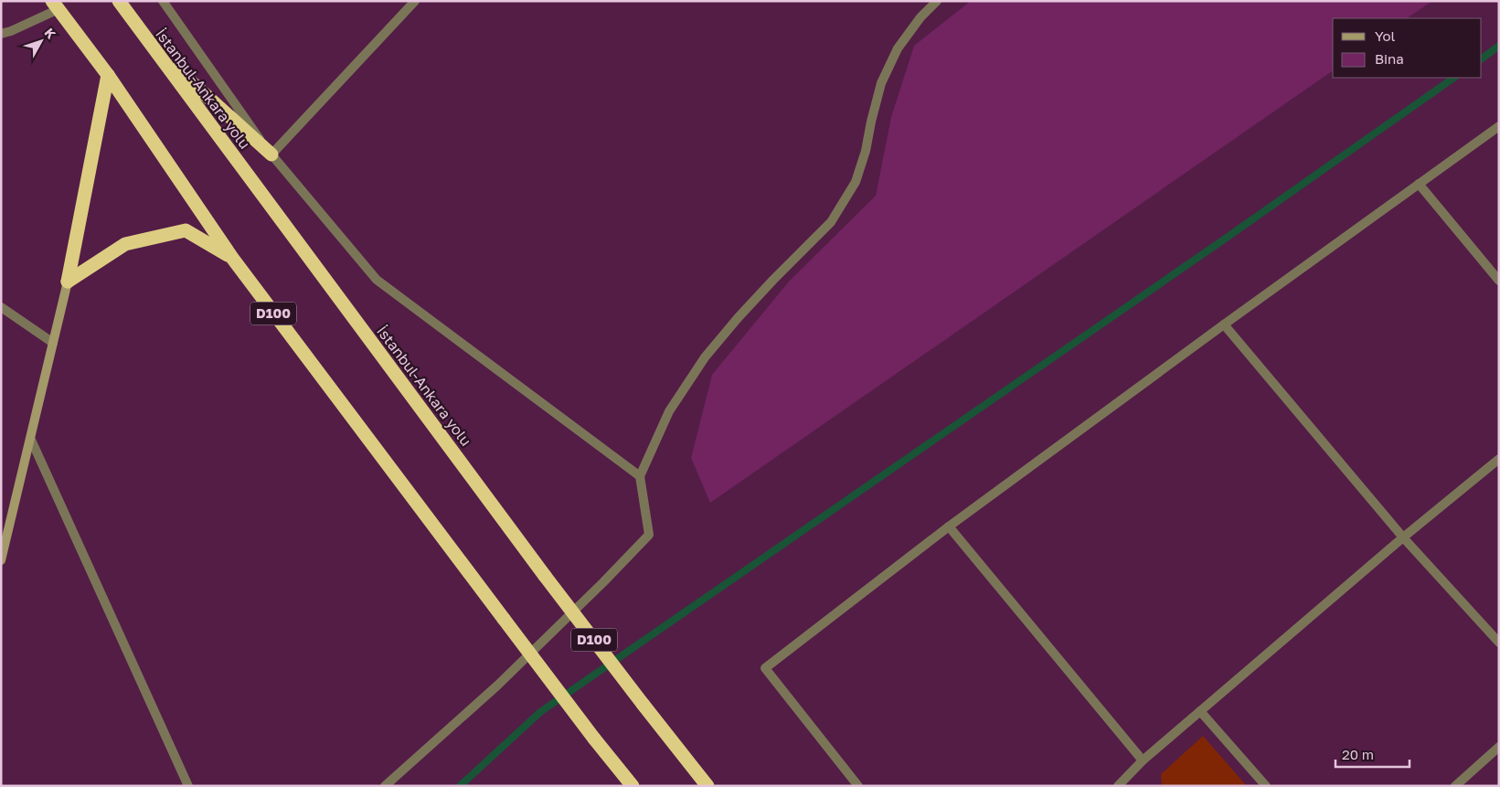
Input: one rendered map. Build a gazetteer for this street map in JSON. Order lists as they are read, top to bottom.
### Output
{
  "streets": {
    "highway": ["İstanbul-Ankara yolu", "D100"]
  },
  "legend": ["Yol", "Bina"],
  "scale_bar": "20 m",
  "north": "top right"
}
